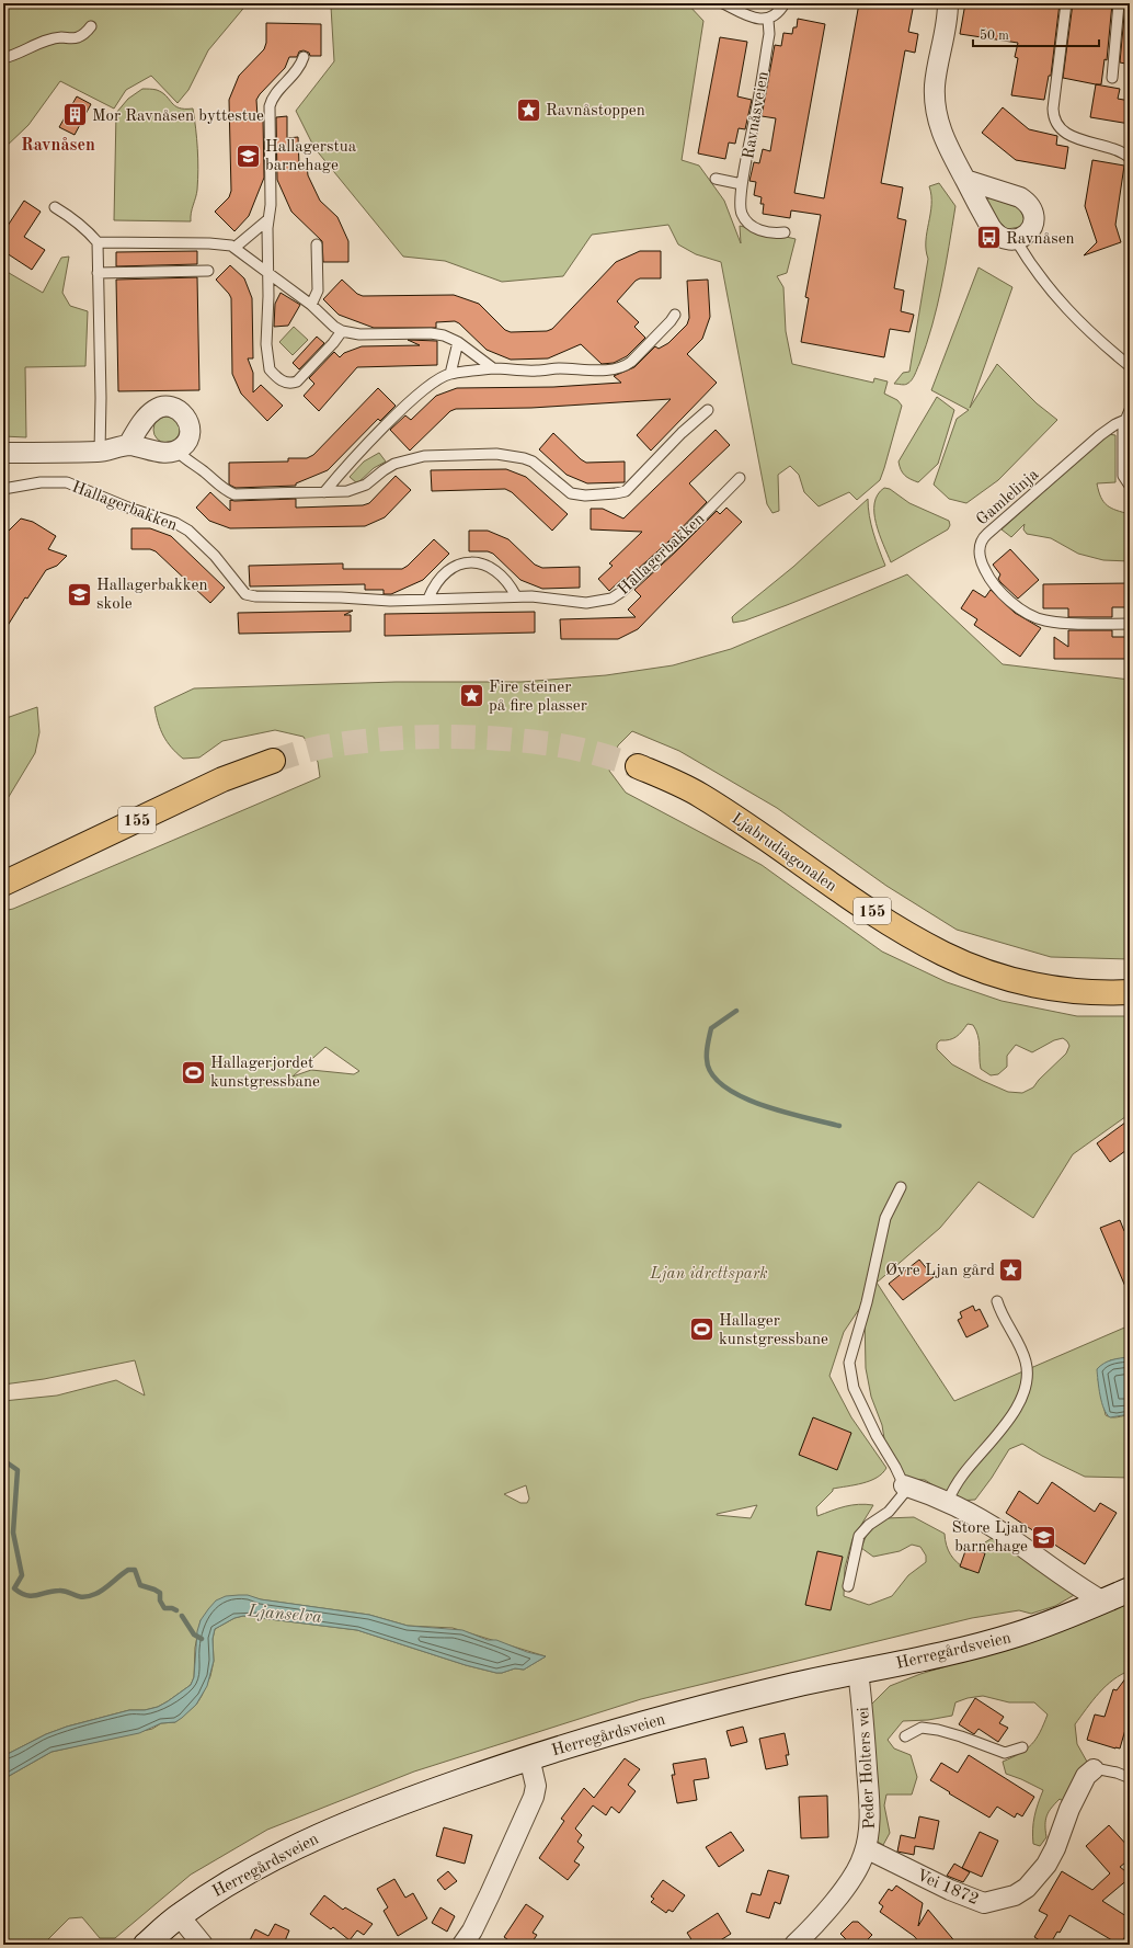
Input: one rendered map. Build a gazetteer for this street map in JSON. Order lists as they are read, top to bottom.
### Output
{
  "streets": {
    "main road": ["155", "Ljabrudiagonalen"],
    "street": [
      "Hallagerbakken",
      "Herregårdsveien",
      "Peder Holters vei",
      "Vei 1872"
    ],
    "lane": ["Ravnåsveien", "Gamlelinja"]
  },
  "crossings": [
    ["Herregårdsveien", "Peder Holters vei"],
    ["Peder Holters vei", "Vei 1872"]
  ],
  "districts": ["Ravnåsen"],
  "water": ["Ljanselva"],
  "parks": ["Ljan idrettspark"],
  "places": {
    "place": ["Ravnåstoppen", "Fire steiner på fire plasser", "Øvre Ljan gård"],
    "building": ["Mor Ravnåsen byttestue"],
    "school or university": ["Hallagerstua barnehage", "Hallagerbakken skole", "Store Ljan barnehage"],
    "bus stop": ["Ravnåsen"],
    "sports": ["Hallagerjordet kunstgressbane", "Hallager kunstgressbane"]
  },
  "scale_bar": "50 m"
}
